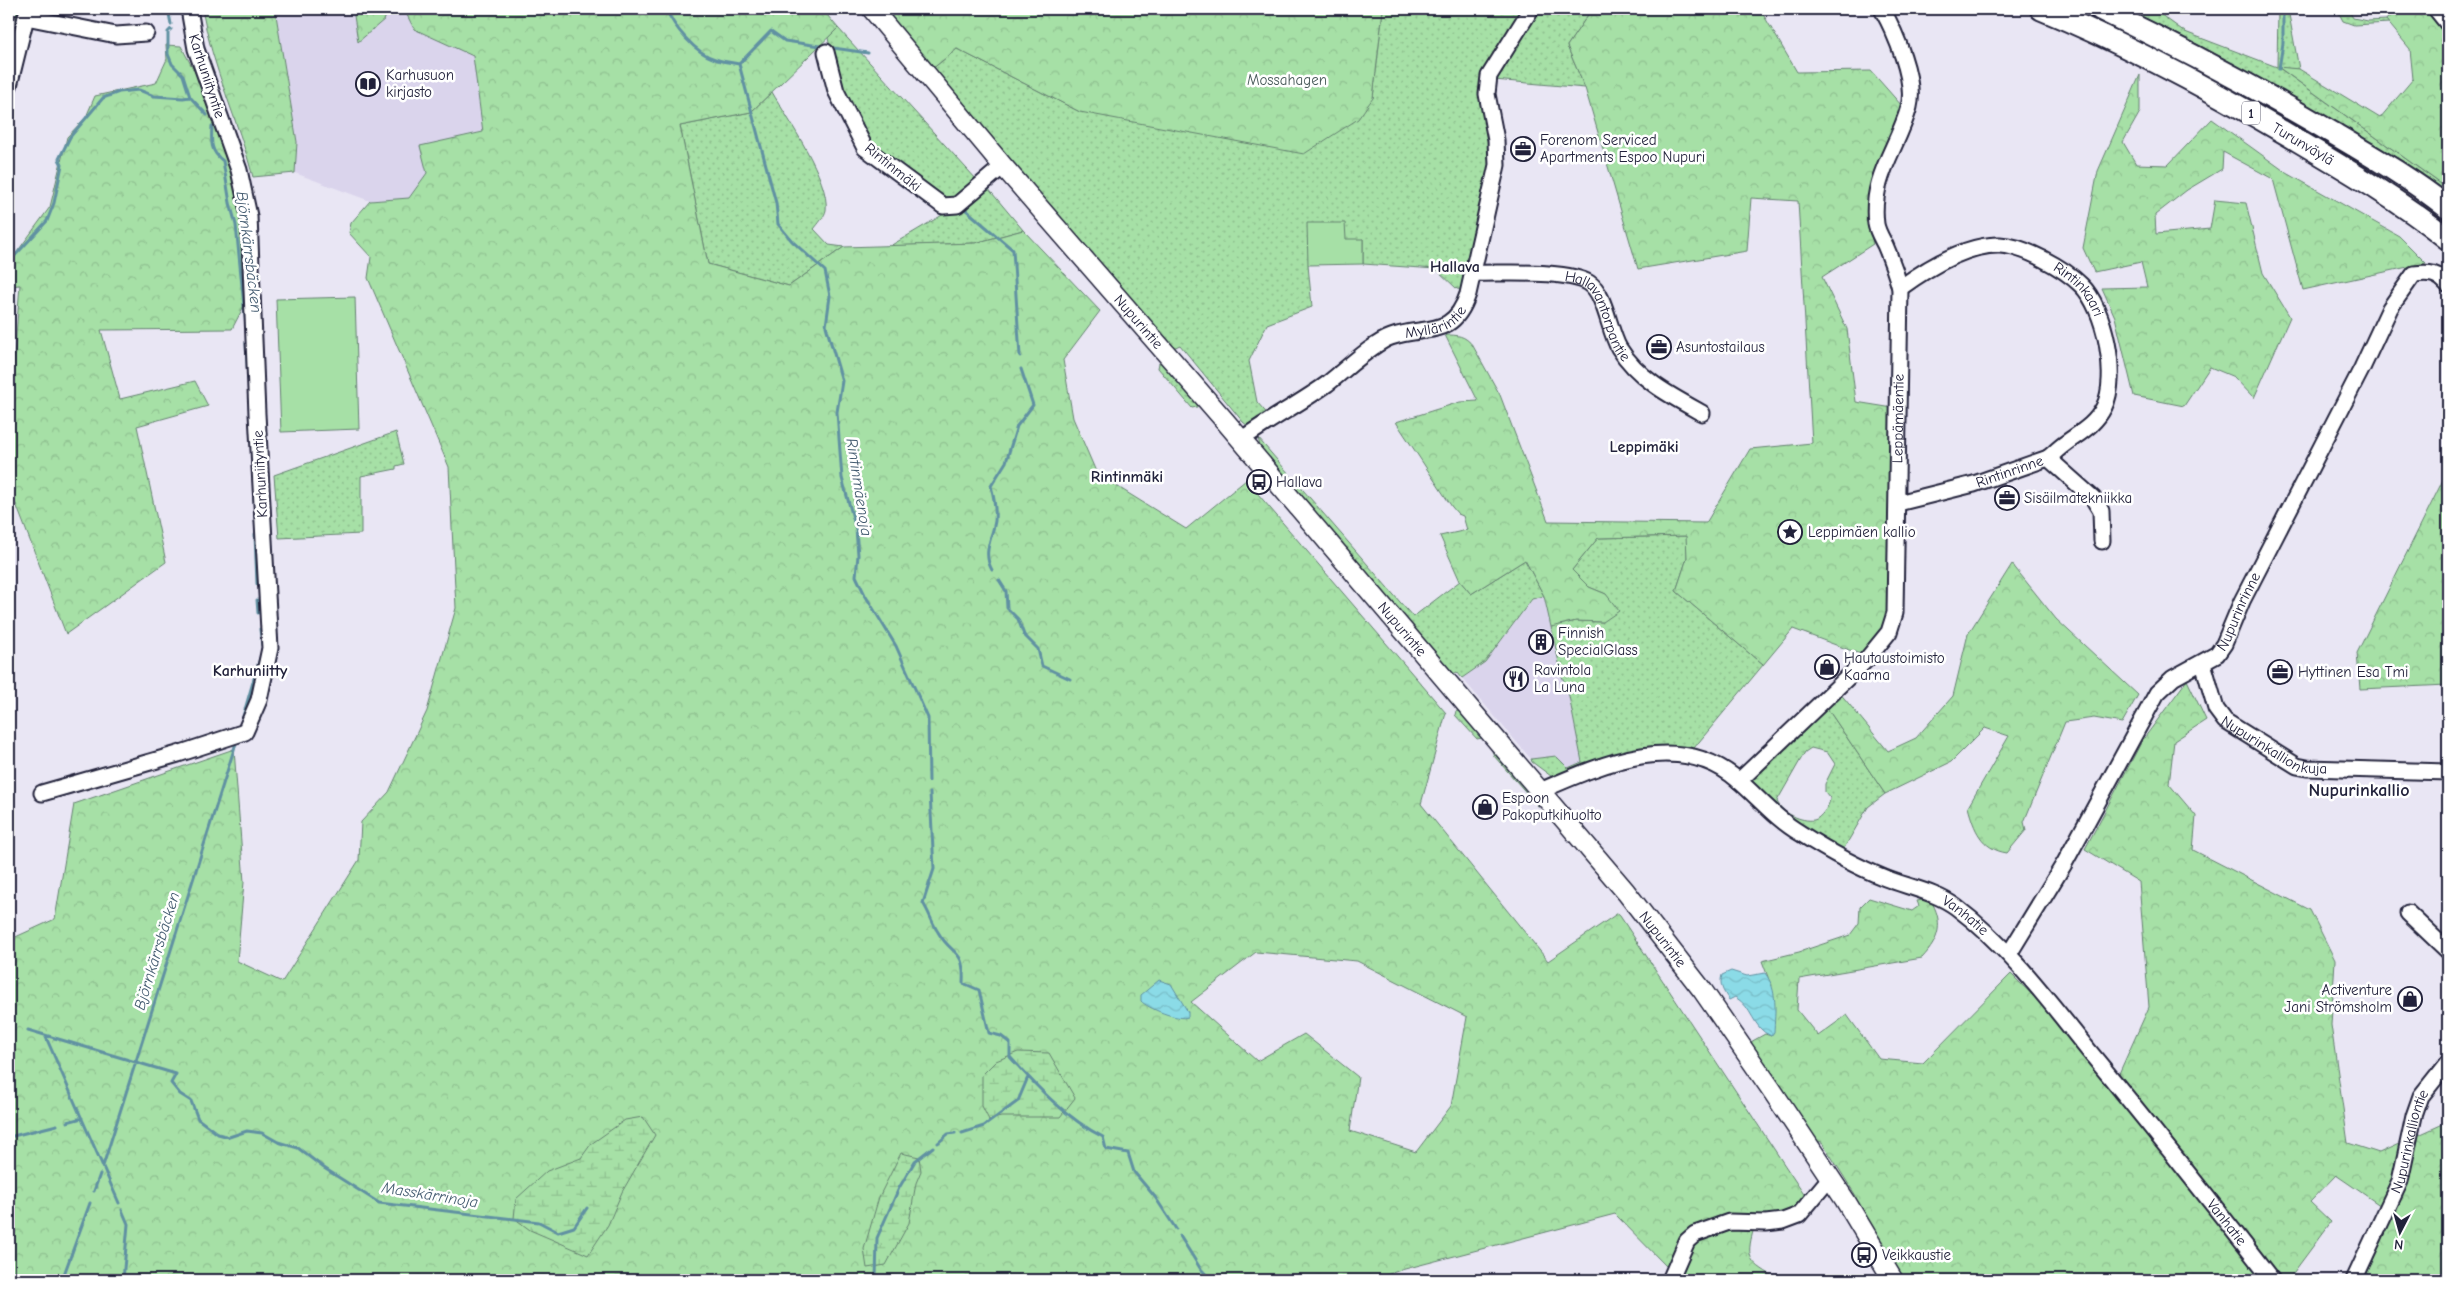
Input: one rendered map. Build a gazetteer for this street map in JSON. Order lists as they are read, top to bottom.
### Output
{
  "streets": {
    "highway": ["1", "Turunväylä"],
    "main road": ["Nupurintie"],
    "street": [
      "Karhuniityntie",
      "Rintinmäki",
      "Rintinkaari",
      "Myllärintie",
      "Hallavantorpantie",
      "Leppämäentie",
      "Rintinrinne",
      "Nupurinrinne",
      "Nupurinkallionkuja",
      "Vanhatie",
      "Nupurinkalliontie"
    ]
  },
  "crossings": [
    ["Rintinmäki", "Nupurintie"],
    ["Rintinkaari", "Leppämäentie"],
    ["Rintinkaari", "Rintinrinne"],
    ["Myllärintie", "Hallavantorpantie"],
    ["Myllärintie", "Nupurintie"],
    ["Nupurintie", "Vanhatie"],
    ["Leppämäentie", "Rintinrinne"],
    ["Leppämäentie", "Vanhatie"],
    ["Nupurinrinne", "Nupurinkallionkuja"],
    ["Nupurinrinne", "Vanhatie"]
  ],
  "districts": [
    "Hallava",
    "Leppimäki",
    "Rintinmäki",
    "Karhuniitty",
    "Nupurinkallio"
  ],
  "water": ["Björnkärrsbäcken", "Rintinmäenoja", "Masskärrinoja"],
  "parks": ["Mossahagen"],
  "places": {
    "library": ["Karhusuon kirjasto"],
    "office": [
      "Forenom Serviced Apartments Espoo Nupuri",
      "Asuntostailaus",
      "Sisäilmatekniikka",
      "Hyttinen Esa Tmi"
    ],
    "bus stop": ["Hallava", "Veikkaustie"],
    "place": ["Leppimäen kallio"],
    "building": ["Finnish SpecialGlass"],
    "shop": ["Hautaustoimisto Kaarna", "Espoon Pakoputkihuolto", "Activenture Jani Strömsholm"],
    "restaurant": ["Ravintola La Luna"]
  },
  "north": "bottom"
}
